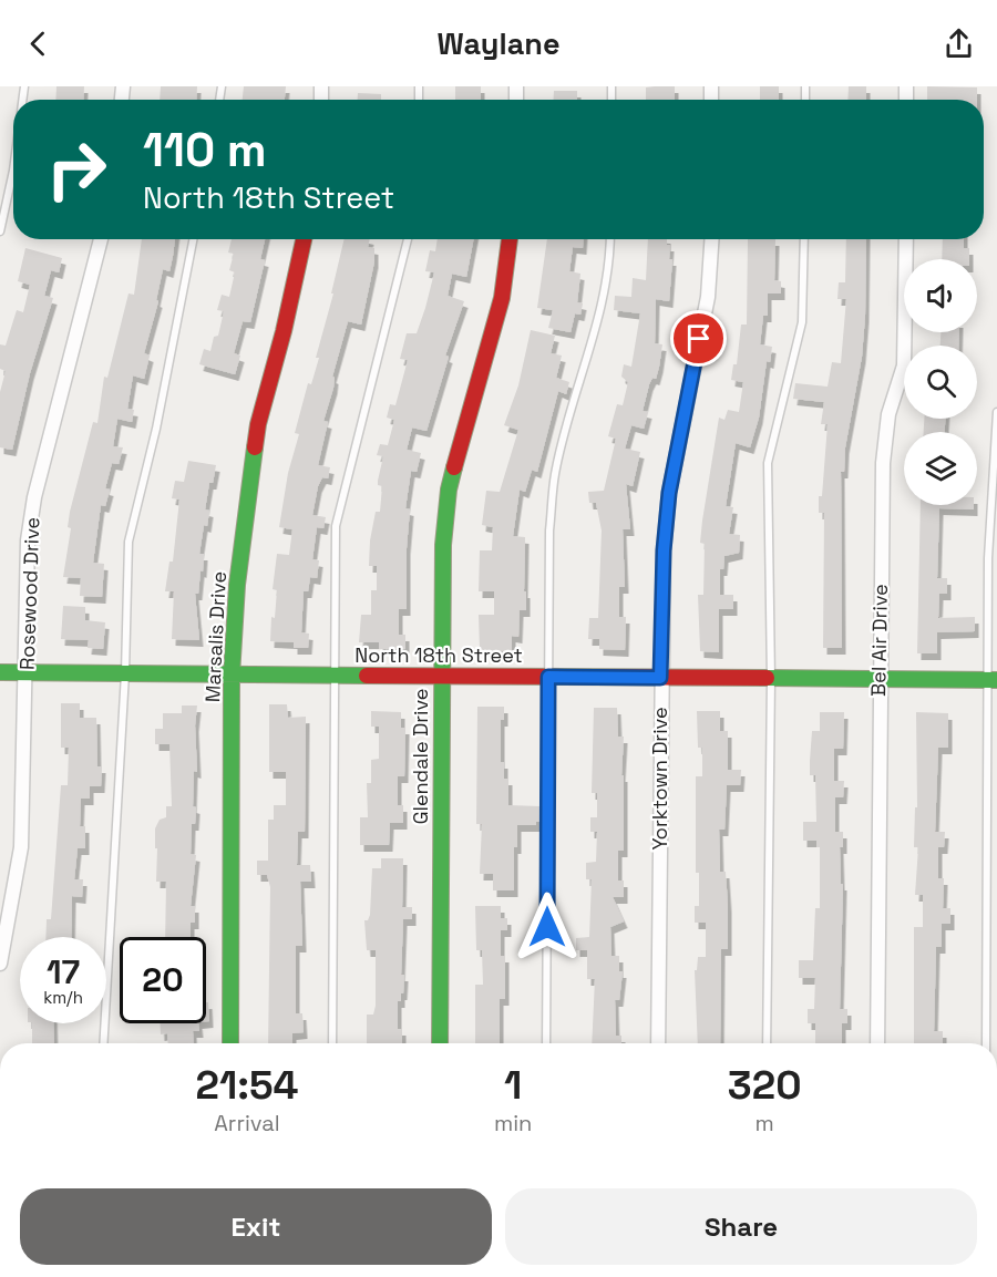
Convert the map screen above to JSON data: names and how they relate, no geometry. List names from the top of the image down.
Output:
{
  "streets": {
    "street": [
      "Rosewood Drive",
      "Marsalis Drive",
      "Bel Air Drive",
      "North 18th Street",
      "Glendale Drive",
      "Yorktown Drive"
    ]
  },
  "crossings": [
    ["Rosewood Drive", "North 18th Street"],
    ["Marsalis Drive", "North 18th Street"],
    ["Bel Air Drive", "North 18th Street"],
    ["North 18th Street", "Glendale Drive"],
    ["North 18th Street", "Yorktown Drive"]
  ],
  "page": {
    "header": "Waylane",
    "turn": ["110 m", "North 18th Street"],
    "speed": "17 km/h",
    "limit": "20",
    "eta": [
      "21:54",
      "Arrival",
      "1",
      "min",
      "320",
      "m"
    ],
    "buttons": ["Exit", "Share"]
  }
}
